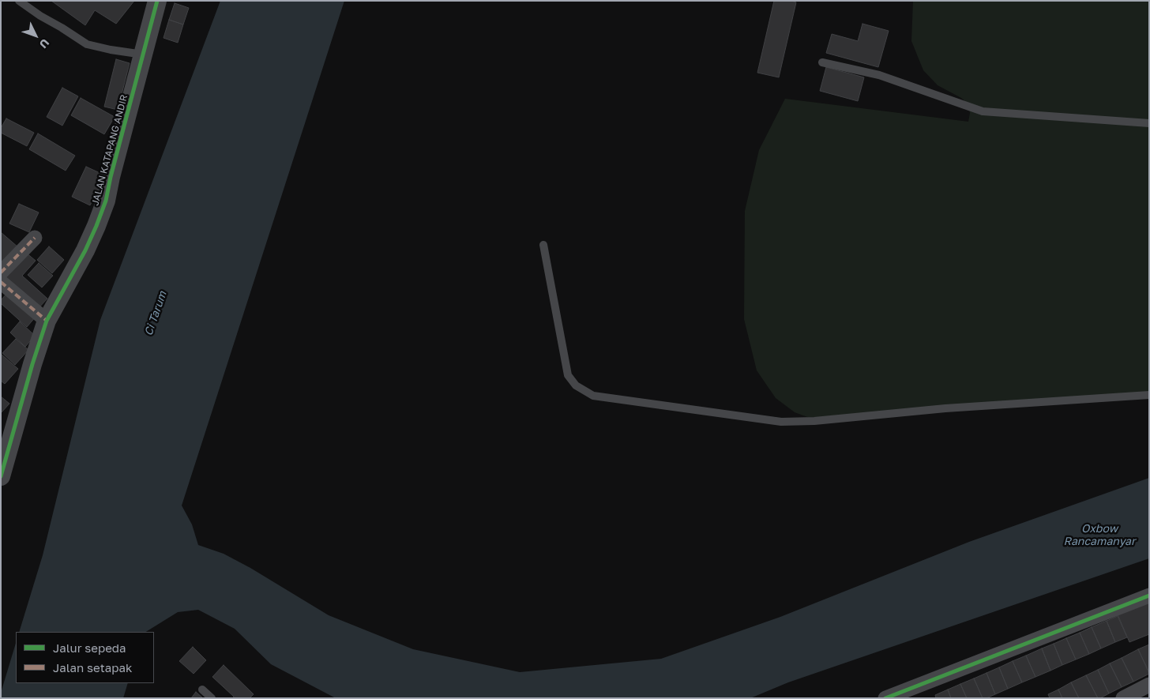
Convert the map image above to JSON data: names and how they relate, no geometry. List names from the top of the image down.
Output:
{
  "streets": {
    "street": ["JALAN KATAPANG ANDIR"]
  },
  "water": ["Ci Tarum", "Oxbow Rancamanyar"],
  "legend": ["Jalur sepeda", "Jalan setapak"],
  "north": "bottom right"
}
